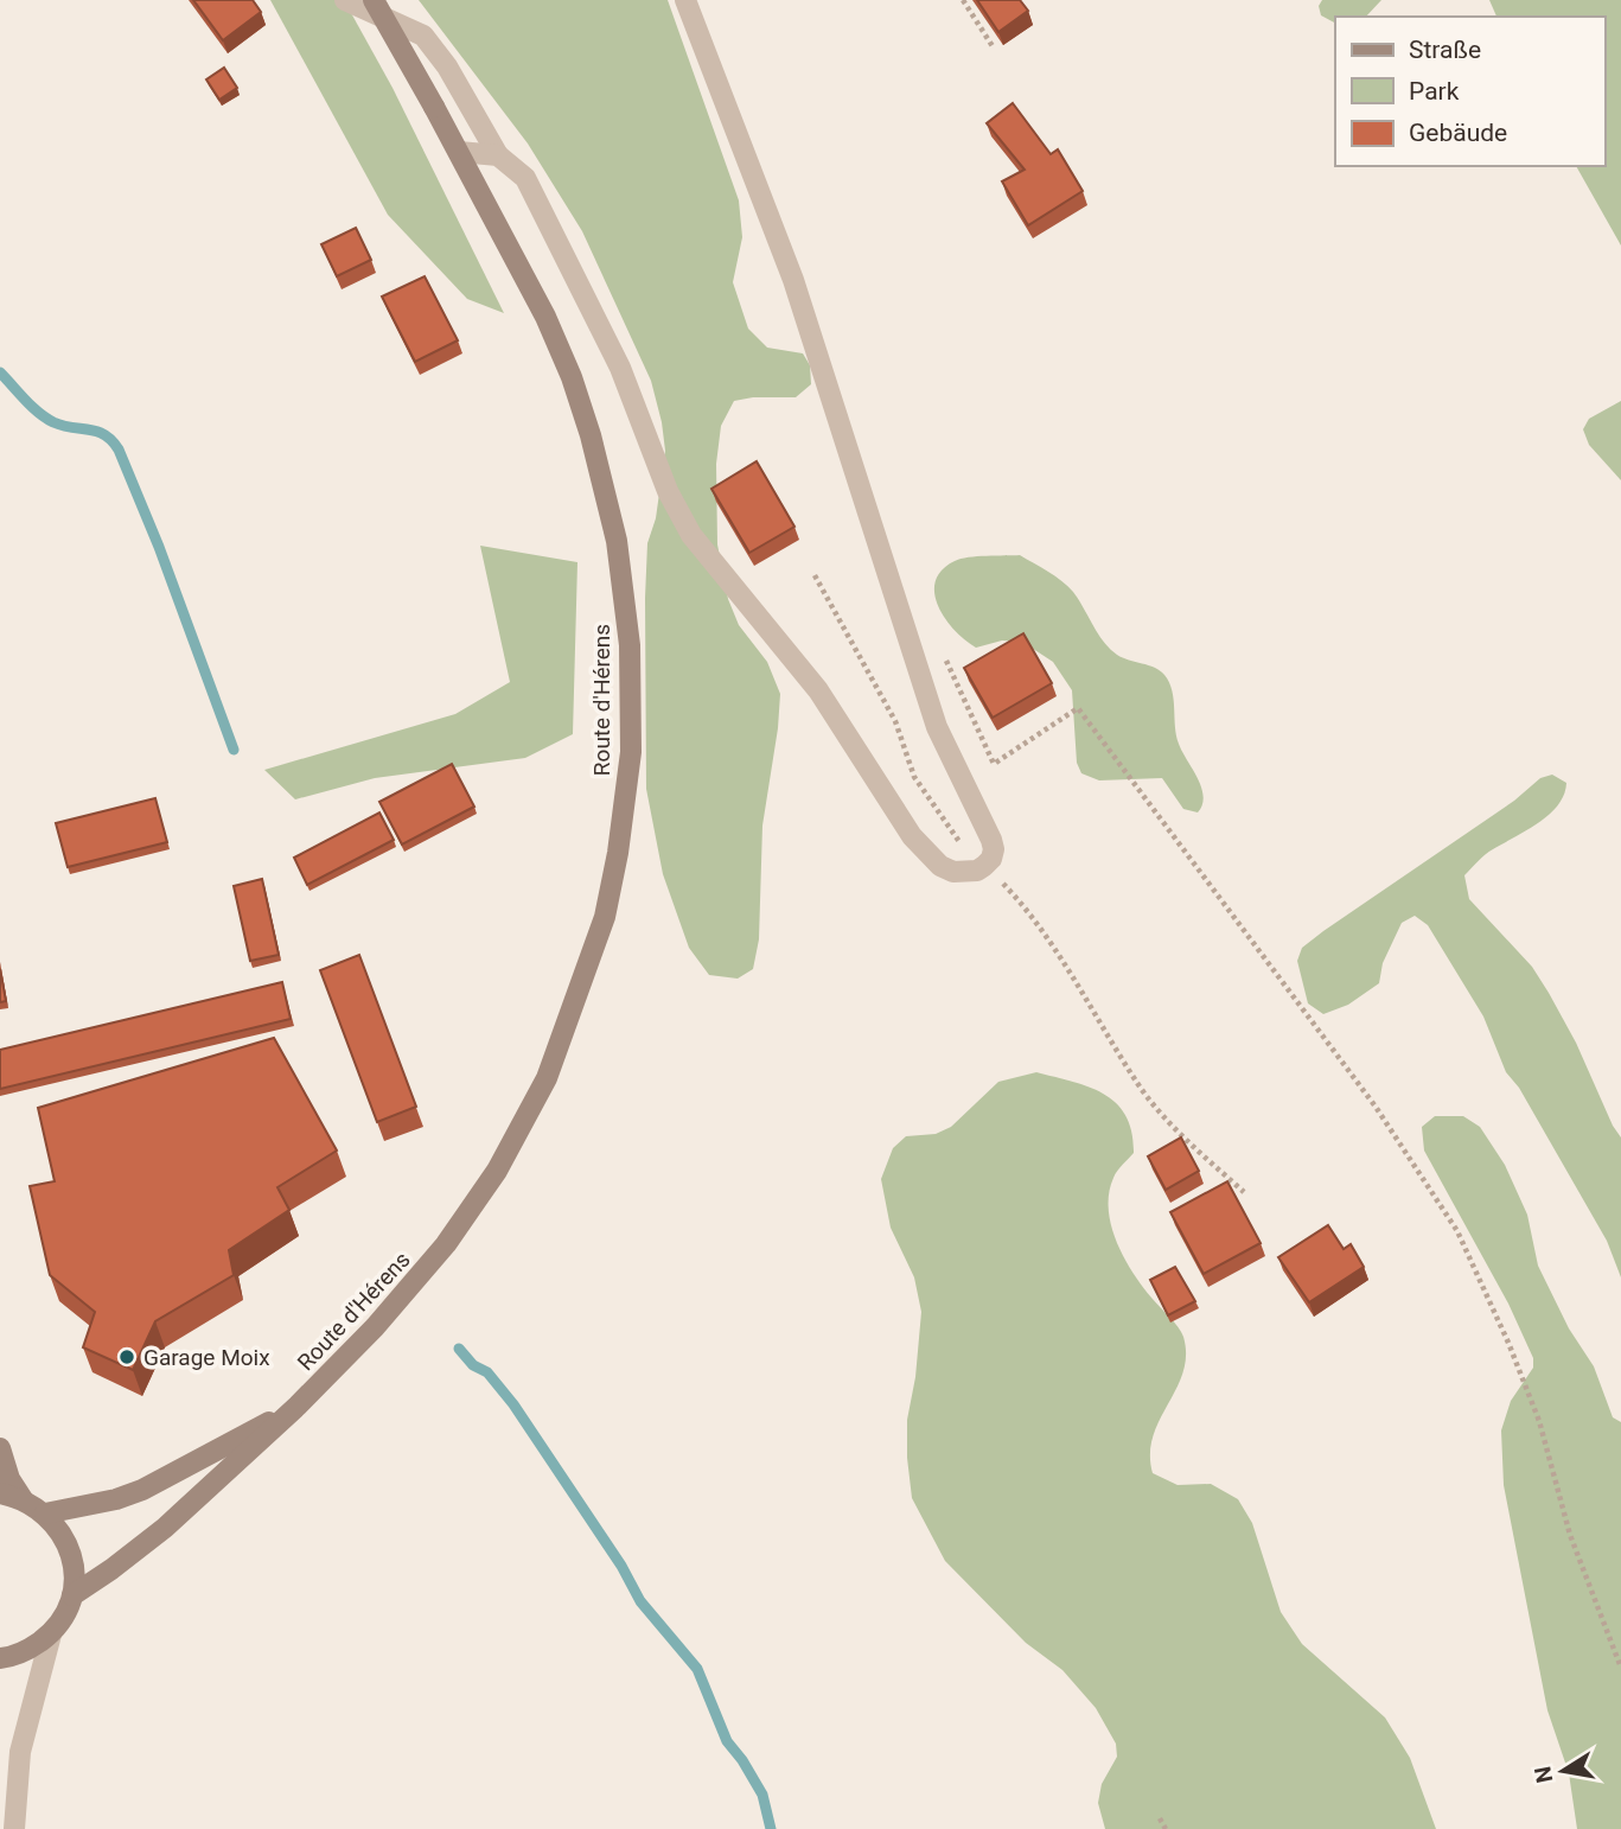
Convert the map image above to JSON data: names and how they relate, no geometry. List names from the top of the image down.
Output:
{
  "streets": {
    "main road": ["Route d'Hérens"]
  },
  "places": ["Garage Moix"],
  "legend": ["Straße", "Park", "Gebäude"],
  "north": "left"
}
